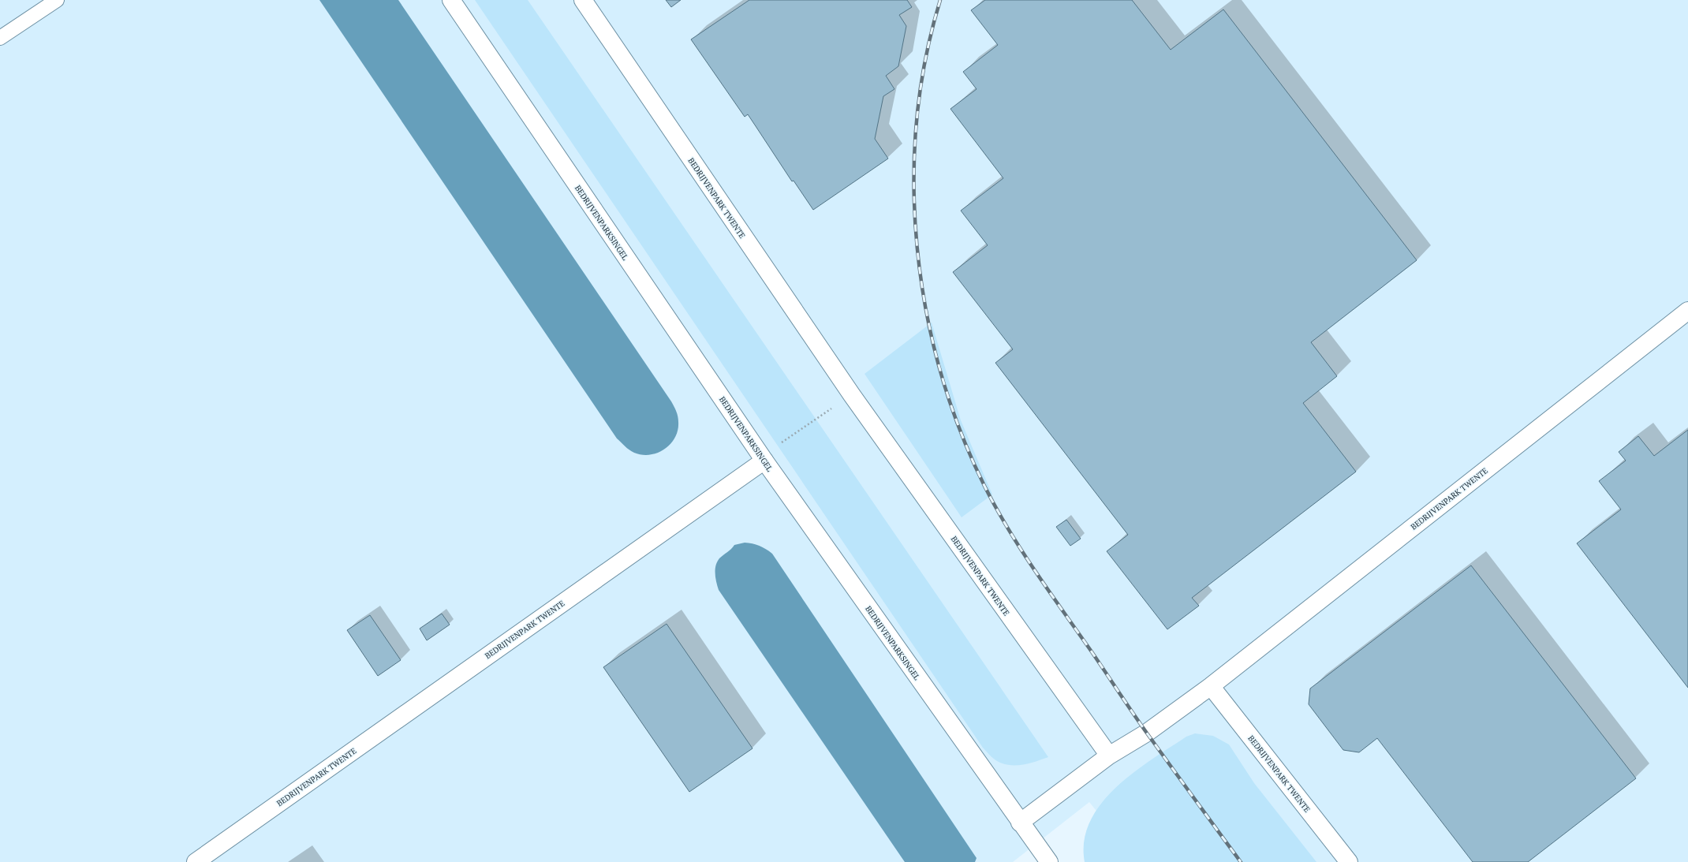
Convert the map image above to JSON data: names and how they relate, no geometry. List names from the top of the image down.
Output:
{
  "streets": {
    "street": ["BEDRIJVENPARK TWENTE", "BEDRIJVENPARKSINGEL"]
  },
  "crossings": [
    ["BEDRIJVENPARK TWENTE", "BEDRIJVENPARKSINGEL"]
  ]
}
